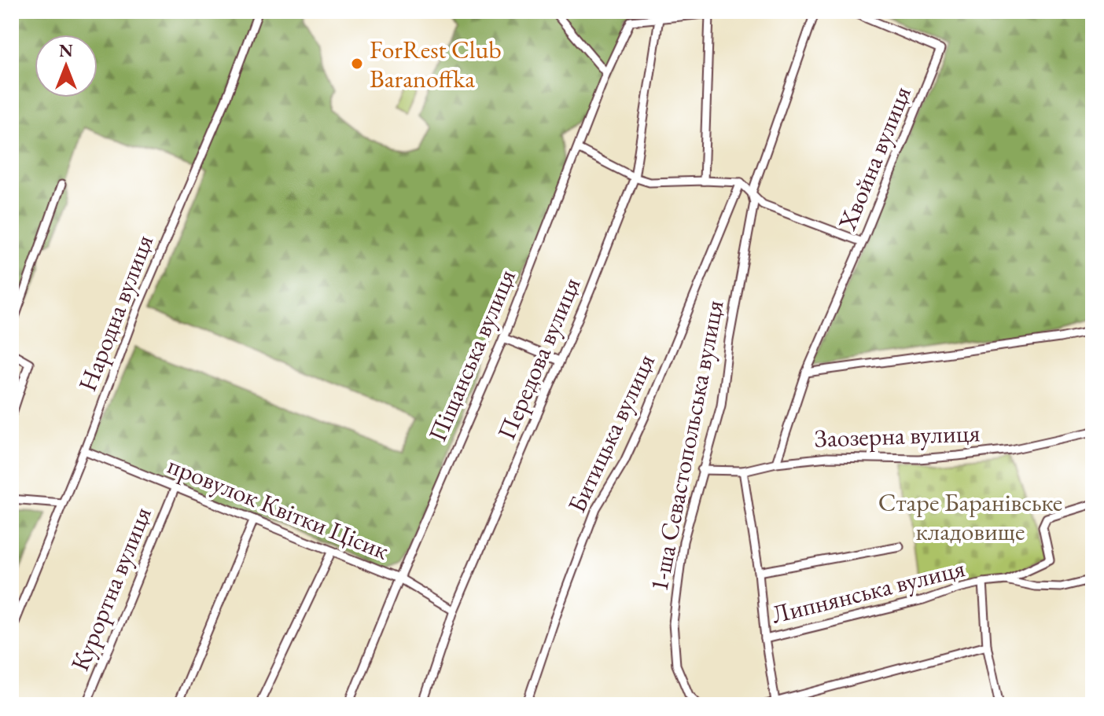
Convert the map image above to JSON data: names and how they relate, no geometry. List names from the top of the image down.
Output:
{
  "streets": {
    "street": [
      "Хвойна вулиця",
      "Народна вулиця",
      "Піщанська вулиця",
      "Передова вулиця",
      "Битицька вулиця",
      "Заозерна вулиця",
      "1-ша Севастопольська вулиця",
      "провулок Квітки Цісик",
      "Курортна вулиця",
      "Липнянська вулиця"
    ]
  },
  "crossings": [
    ["Хвойна вулиця", "Заозерна вулиця"],
    ["Народна вулиця", "провулок Квітки Цісик"],
    ["Піщанська вулиця", "Передова вулиця"],
    ["Піщанська вулиця", "провулок Квітки Цісик"],
    ["Передова вулиця", "провулок Квітки Цісик"],
    ["Заозерна вулиця", "1-ша Севастопольська вулиця"],
    ["провулок Квітки Цісик", "Курортна вулиця"]
  ],
  "parks": ["Старе Баранівське кладовище"],
  "places": ["ForRest Club Baranoffka"],
  "north": "top"
}
